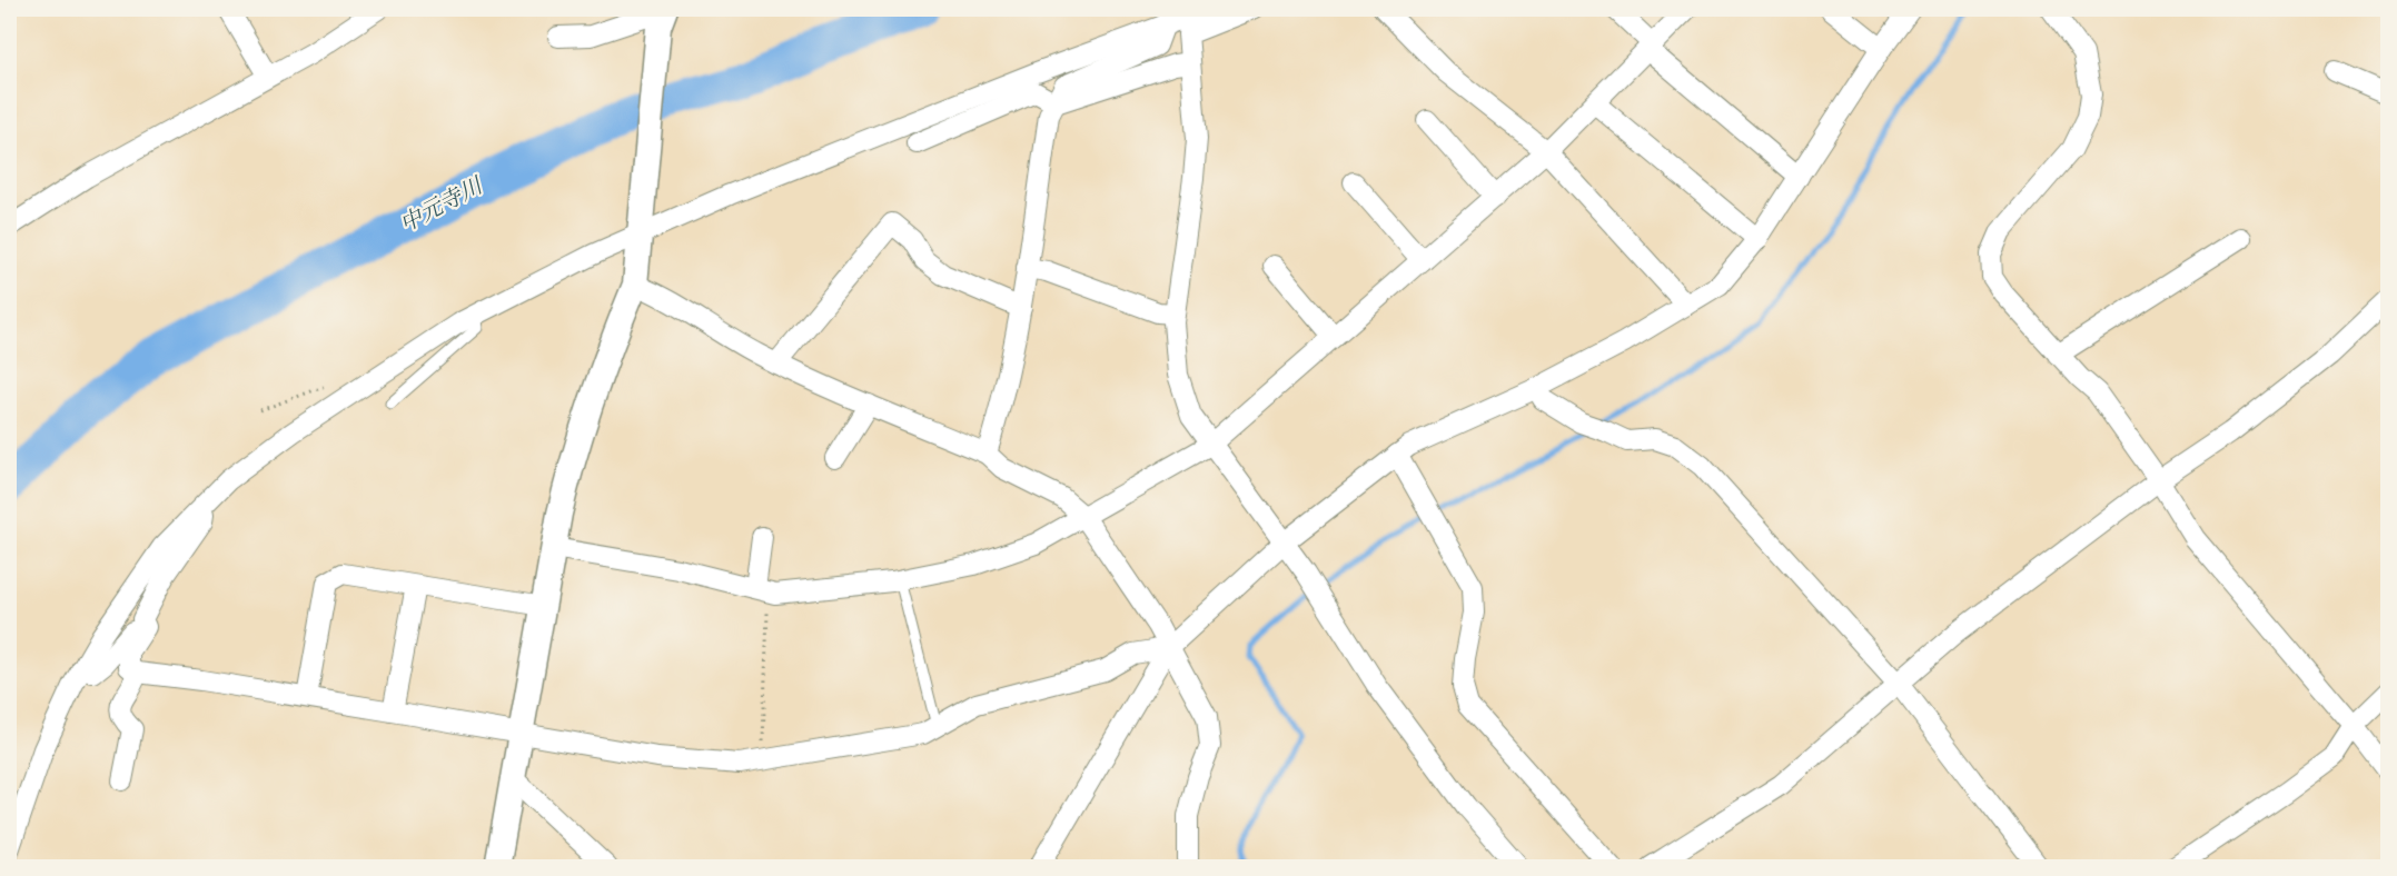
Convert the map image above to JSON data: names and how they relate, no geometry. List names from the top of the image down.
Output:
{
  "water": ["中元寺川"]
}
